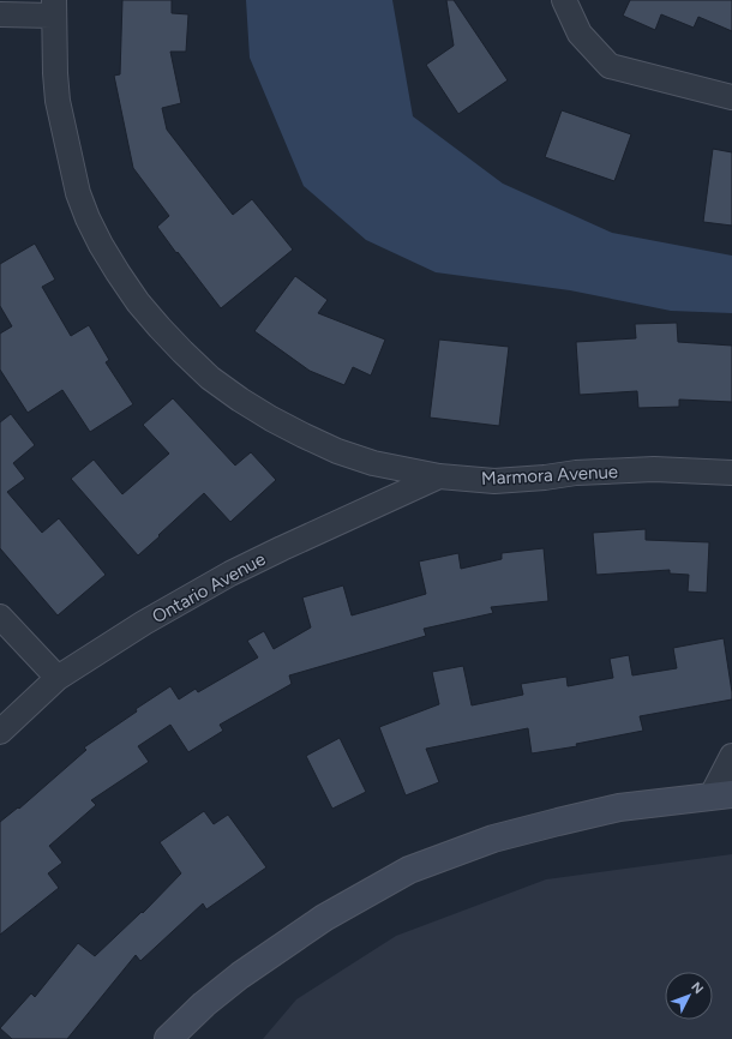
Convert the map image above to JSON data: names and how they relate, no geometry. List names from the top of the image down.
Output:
{
  "streets": {
    "street": ["Marmora Avenue", "Ontario Avenue"]
  },
  "crossings": [
    ["Marmora Avenue", "Ontario Avenue"]
  ],
  "north": "top right"
}
